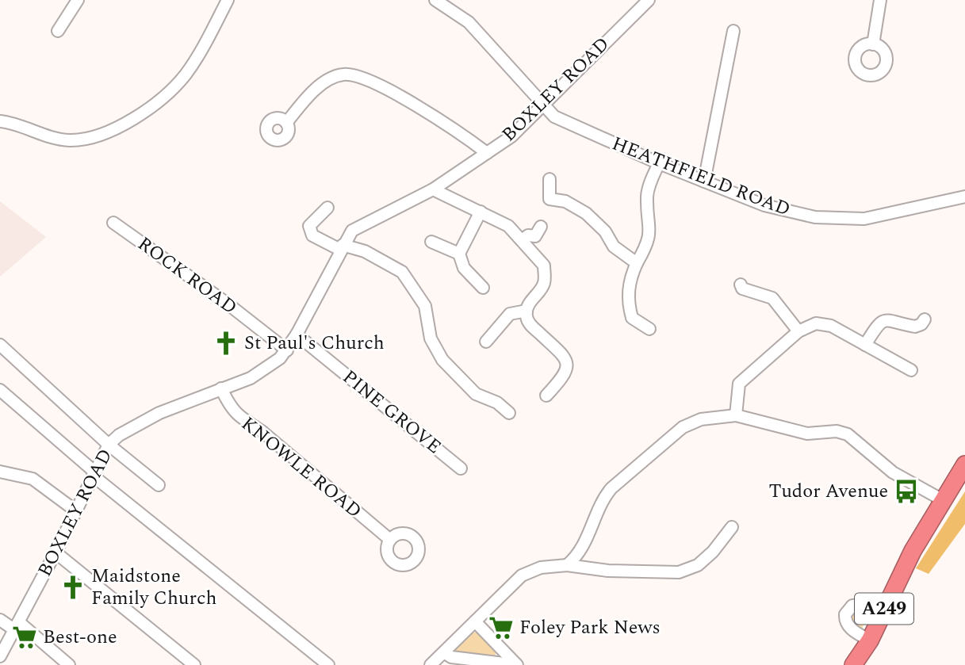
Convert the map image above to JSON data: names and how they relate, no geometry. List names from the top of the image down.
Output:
{
  "streets": {
    "highway": ["A249"],
    "street": [
      "BOXLEY ROAD",
      "HEATHFIELD ROAD",
      "ROCK ROAD",
      "PINE GROVE",
      "KNOWLE ROAD"
    ]
  },
  "crossings": [
    ["BOXLEY ROAD", "HEATHFIELD ROAD"],
    ["BOXLEY ROAD", "ROCK ROAD"],
    ["BOXLEY ROAD", "PINE GROVE"],
    ["BOXLEY ROAD", "KNOWLE ROAD"]
  ],
  "places": {
    "church": ["St Paul's Church", "Maidstone Family Church"],
    "bus stop": ["Tudor Avenue"],
    "supermarket": ["Foley Park News", "Best-one"]
  }
}
